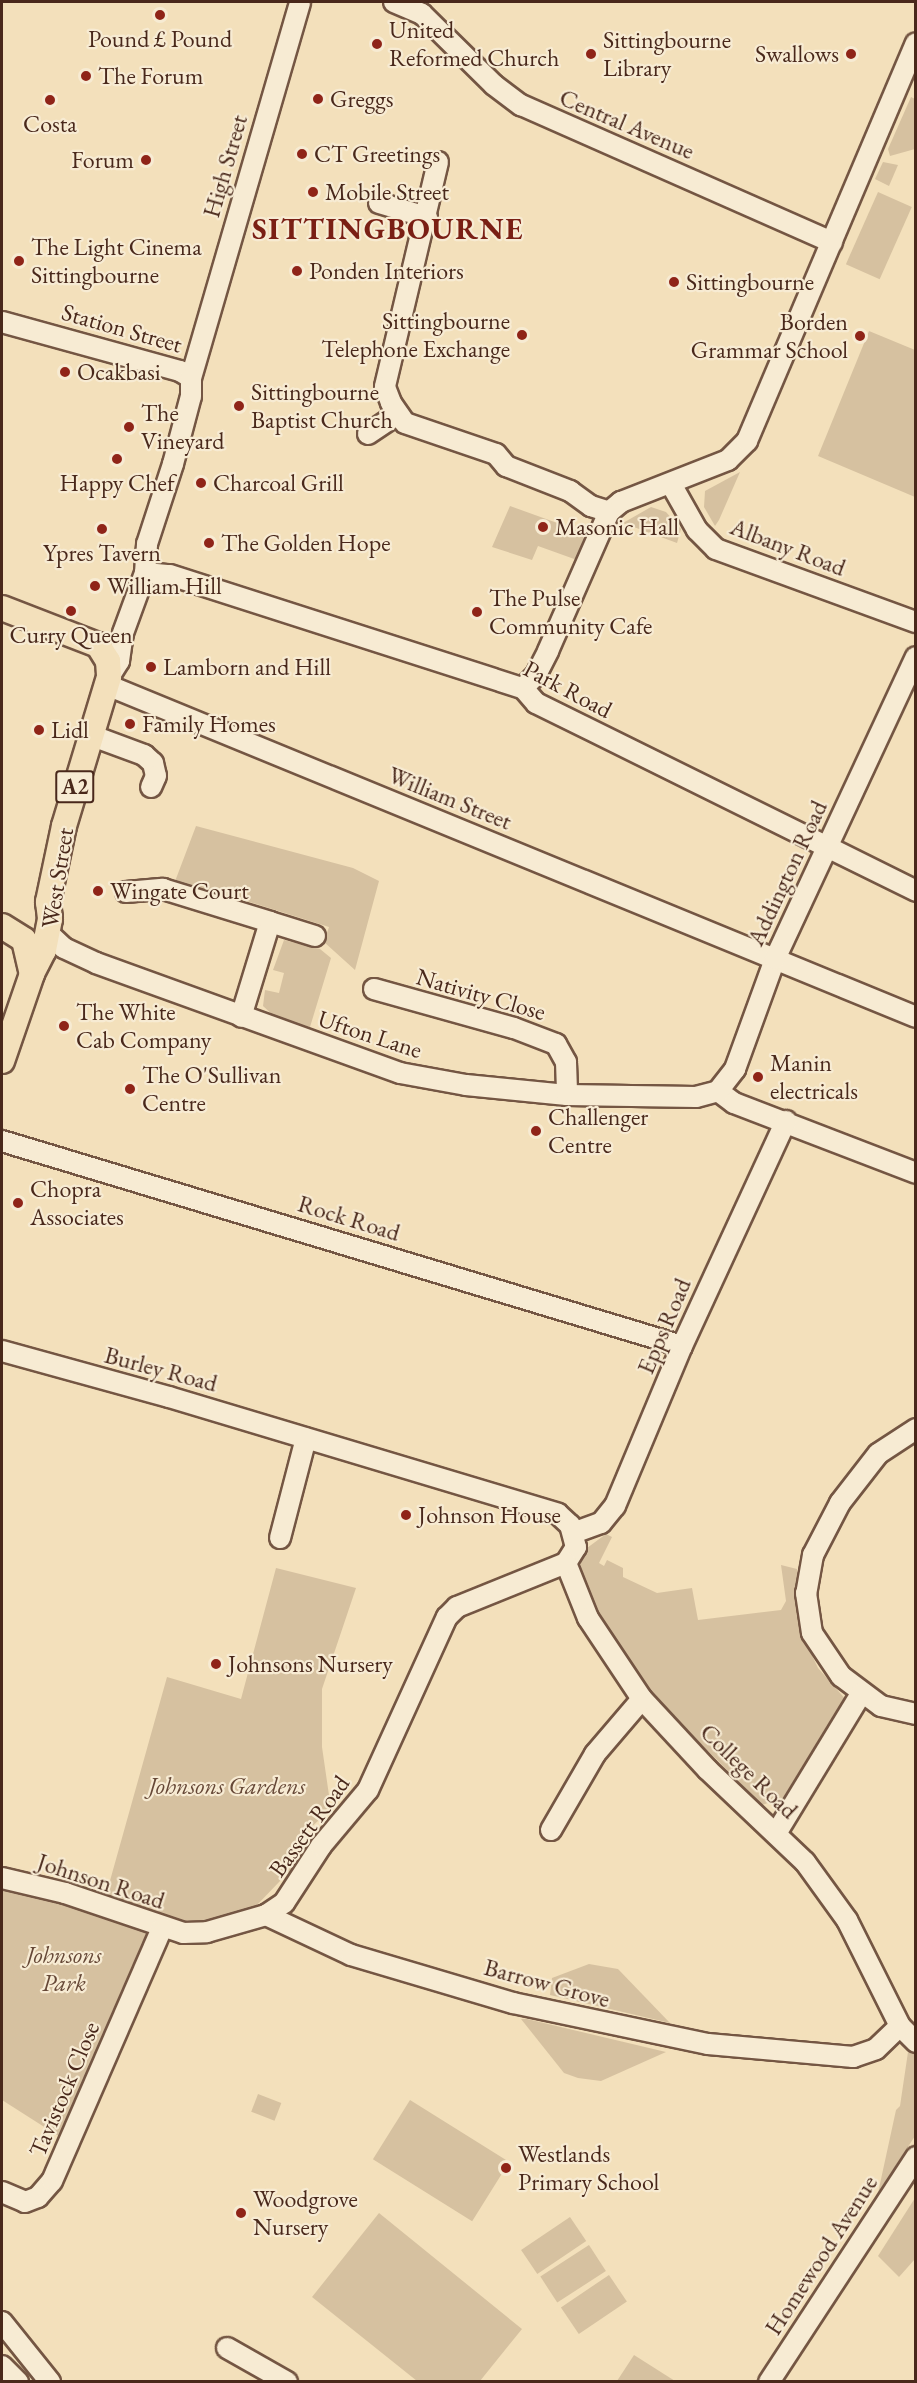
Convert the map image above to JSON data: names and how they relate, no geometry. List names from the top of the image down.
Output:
{
  "streets": {
    "main road": ["A2", "West Street"],
    "street": [
      "Central Avenue",
      "High Street",
      "Station Street",
      "Albany Road",
      "Park Road",
      "William Street",
      "Addington Road",
      "Nativity Close",
      "Ufton Lane",
      "Rock Road",
      "Epps Road",
      "Burley Road",
      "College Road",
      "Bassett Road",
      "Johnson Road",
      "Barrow Grove",
      "Tavistock Close",
      "Homewood Avenue"
    ]
  },
  "crossings": [
    ["High Street", "Station Street"],
    ["High Street", "West Street"],
    ["Station Street", "West Street"],
    ["Park Road", "Addington Road"],
    ["Park Road", "West Street"],
    ["A2", "West Street"],
    ["William Street", "Addington Road"],
    ["William Street", "West Street"],
    ["Addington Road", "Ufton Lane"],
    ["West Street", "Ufton Lane"],
    ["Nativity Close", "Ufton Lane"],
    ["Rock Road", "Epps Road"],
    ["Epps Road", "Burley Road"],
    ["College Road", "Bassett Road"],
    ["College Road", "Barrow Grove"],
    ["Bassett Road", "Johnson Road"],
    ["Bassett Road", "Barrow Grove"],
    ["Johnson Road", "Barrow Grove"],
    ["Johnson Road", "Tavistock Close"]
  ],
  "districts": ["SITTINGBOURNE"],
  "parks": ["Johnsons Gardens", "Johnsons Park"],
  "places": [
    "Pound £ Pound",
    "United Reformed Church",
    "Sittingbourne Library",
    "Swallows",
    "The Forum",
    "Greggs",
    "Costa",
    "CT Greetings",
    "Forum",
    "Mobile Street",
    "The Light Cinema Sittingbourne",
    "Ponden Interiors",
    "Sittingbourne",
    "Sittingbourne Telephone Exchange",
    "Borden Grammar School",
    "Ocakbasi",
    "Sittingbourne Baptist Church",
    "The Vineyard",
    "Happy Chef",
    "Charcoal Grill",
    "Masonic Hall",
    "Ypres Tavern",
    "The Golden Hope",
    "William Hill",
    "Curry Queen",
    "The Pulse Community Cafe",
    "Lamborn and Hill",
    "Family Homes",
    "Lidl",
    "Wingate Court",
    "The White Cab Company",
    "Manin electricals",
    "The O'Sullivan Centre",
    "Challenger Centre",
    "Chopra Associates",
    "Johnson House",
    "Johnsons Nursery",
    "Westlands Primary School",
    "Woodgrove Nursery"
  ]
}
